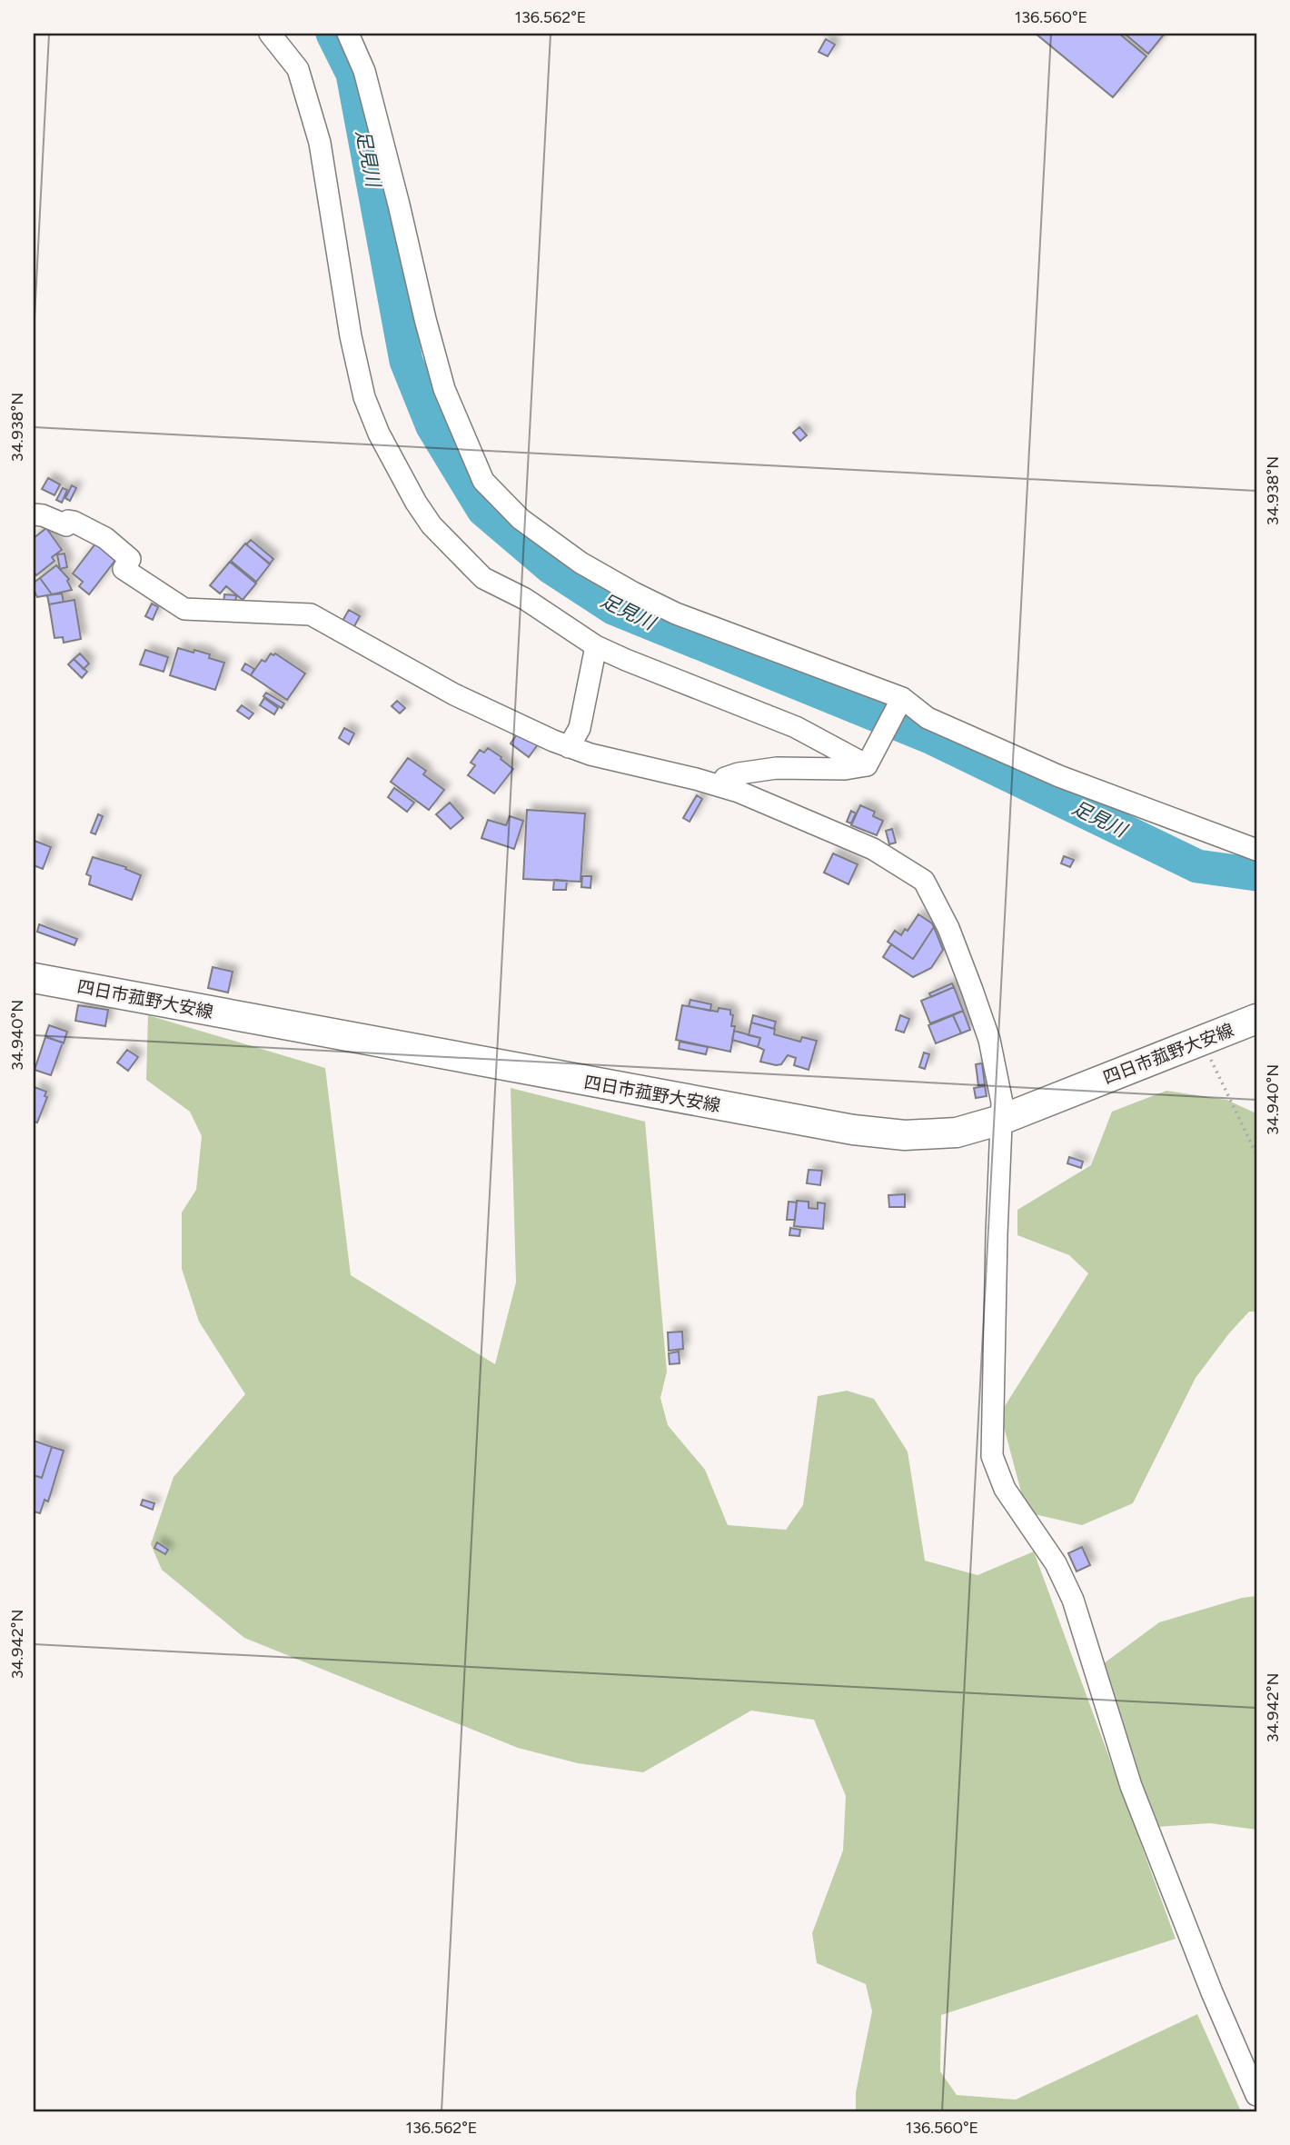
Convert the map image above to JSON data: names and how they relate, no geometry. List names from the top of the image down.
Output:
{
  "streets": {
    "main road": ["四日市菰野大安線"]
  },
  "water": ["足見川"],
  "coordinates": [
    "136.562°E",
    "136.560°E",
    "34.938°N",
    "34.940°N",
    "34.942°N"
  ]
}
